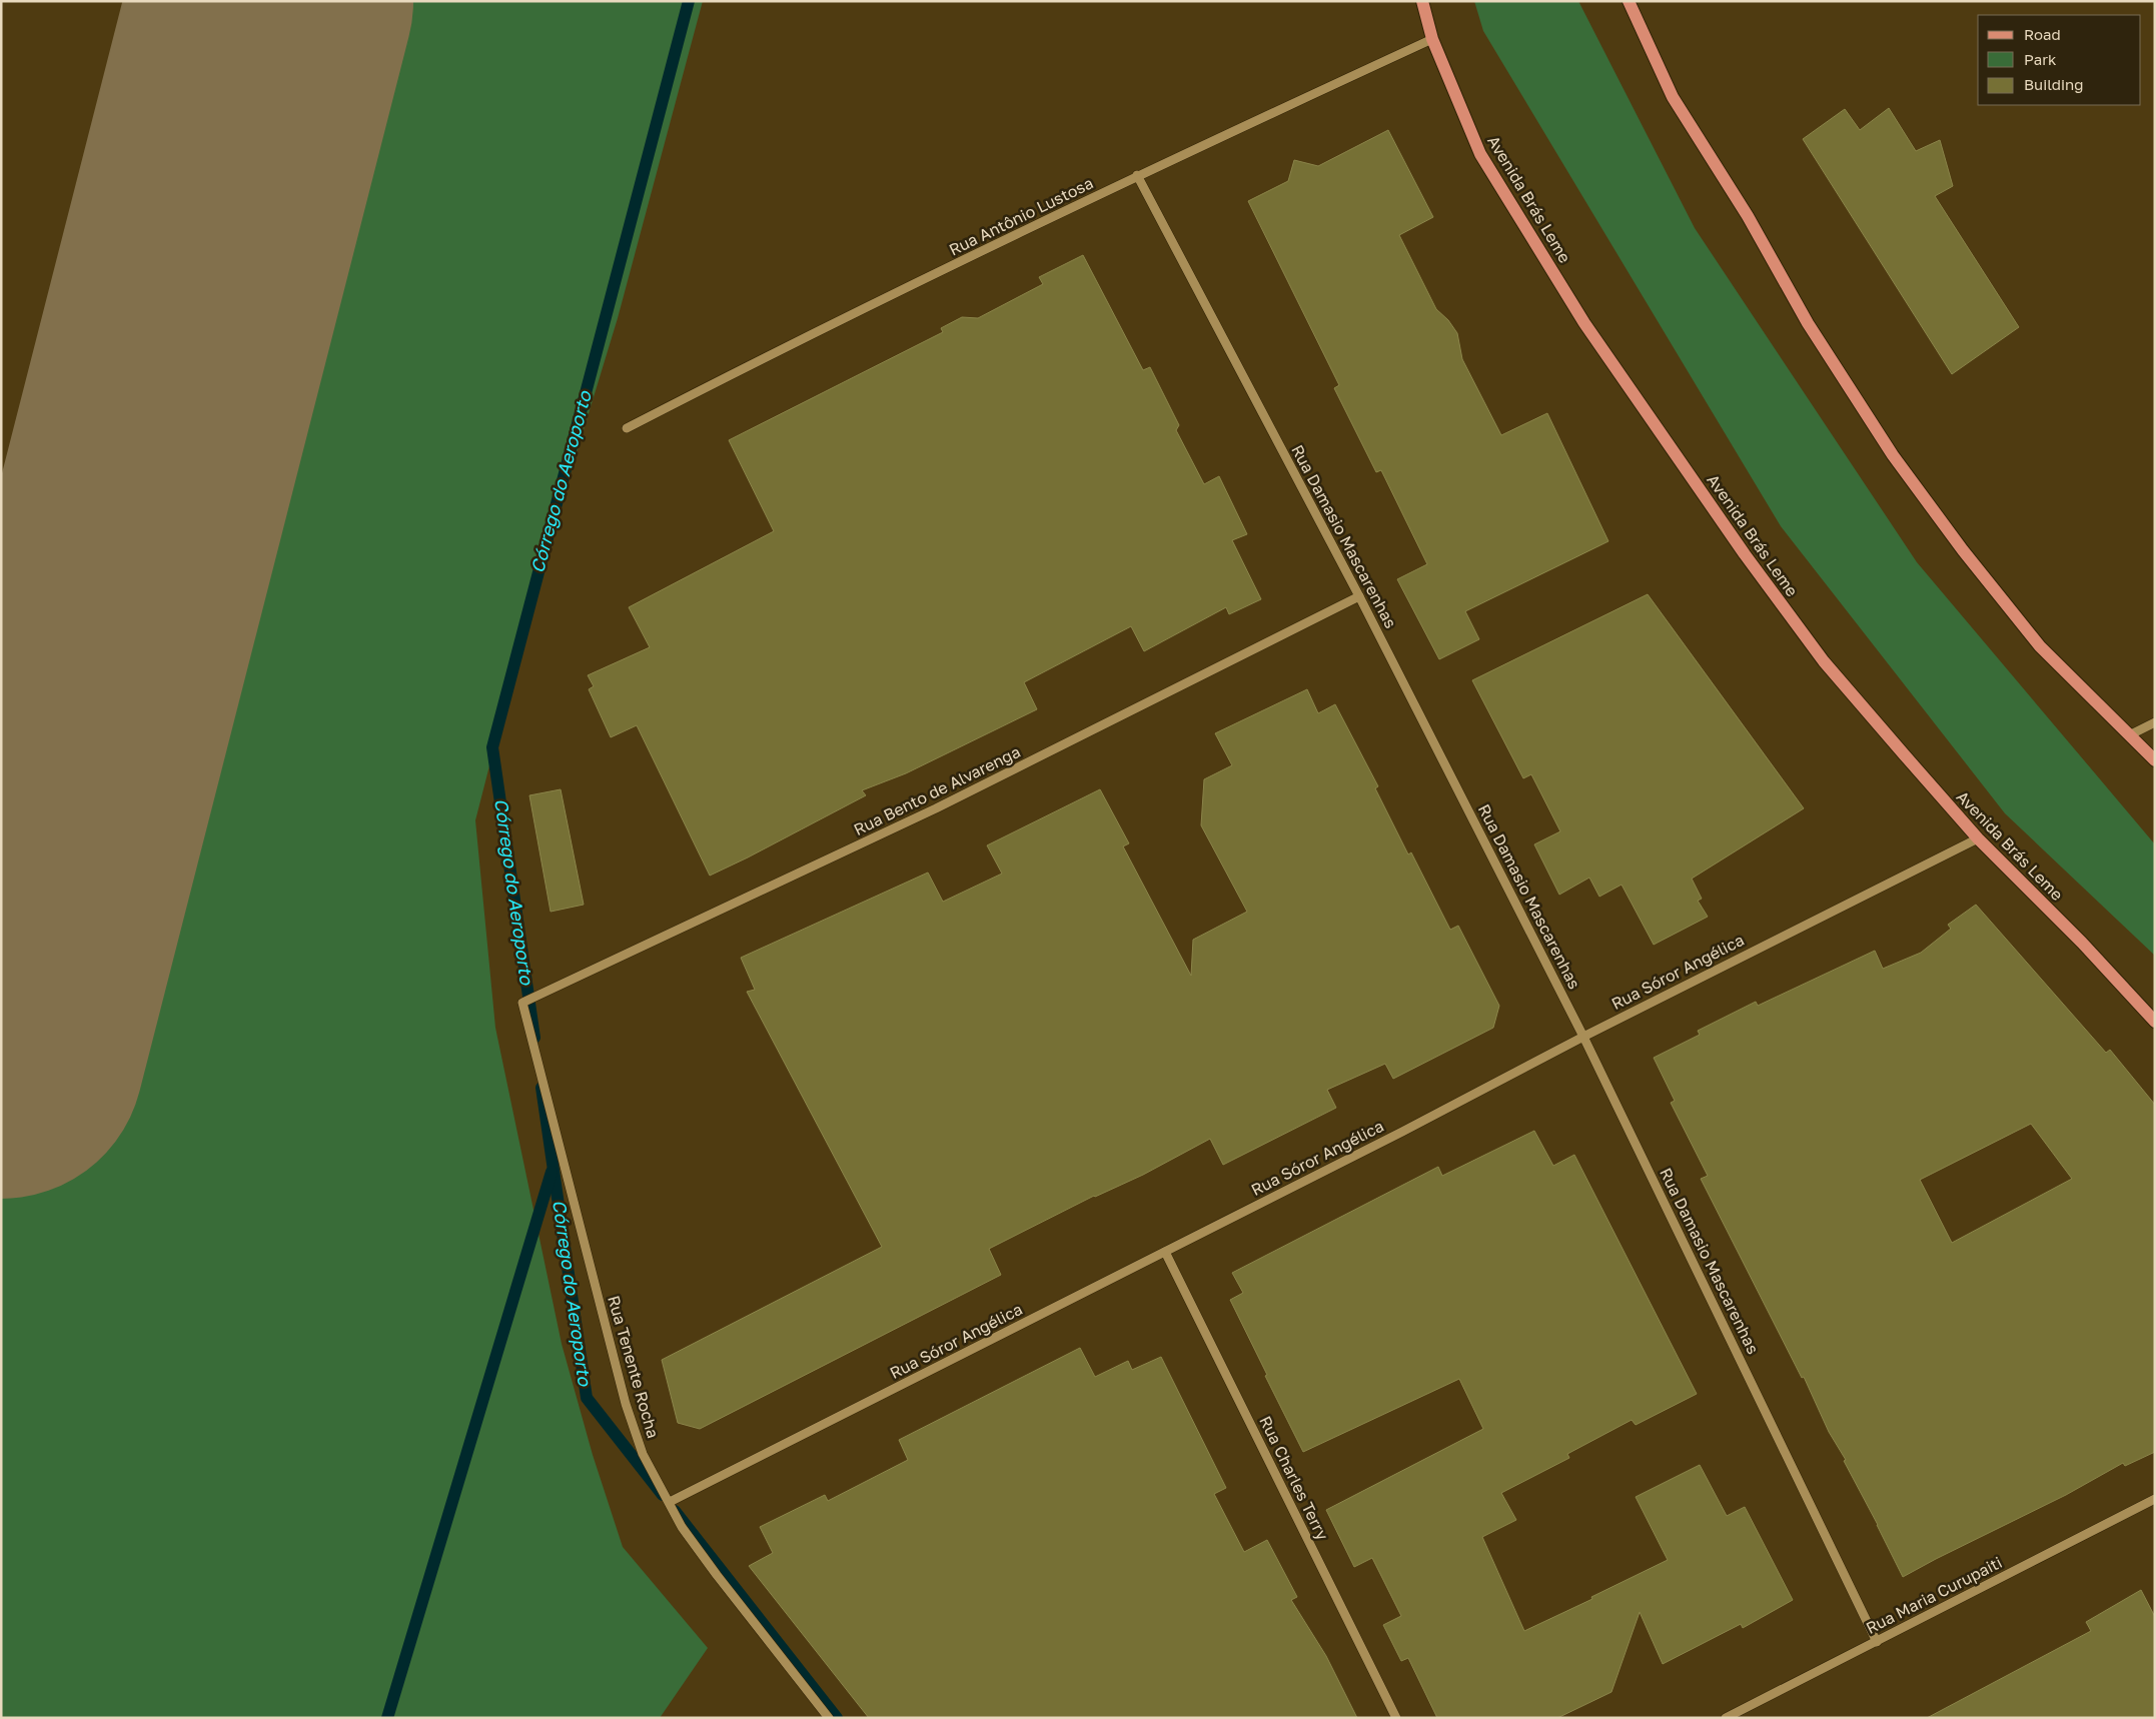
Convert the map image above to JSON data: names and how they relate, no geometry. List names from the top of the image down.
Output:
{
  "streets": {
    "main road": ["Avenida Brás Leme"],
    "street": [
      "Rua Antônio Lustosa",
      "Rua Damasio Mascarenhas",
      "Rua Bento de Alvarenga",
      "Rua Sóror Angélica",
      "Rua Tenente Rocha",
      "Rua Charles Terry",
      "Rua Maria Curupaiti"
    ]
  },
  "crossings": [
    ["Avenida Brás Leme", "Rua Antônio Lustosa"],
    ["Avenida Brás Leme", "Rua Sóror Angélica"],
    ["Rua Antônio Lustosa", "Rua Damasio Mascarenhas"],
    ["Rua Damasio Mascarenhas", "Rua Bento de Alvarenga"],
    ["Rua Damasio Mascarenhas", "Rua Sóror Angélica"],
    ["Rua Damasio Mascarenhas", "Rua Maria Curupaiti"],
    ["Rua Bento de Alvarenga", "Rua Tenente Rocha"],
    ["Rua Sóror Angélica", "Rua Tenente Rocha"],
    ["Rua Sóror Angélica", "Rua Charles Terry"]
  ],
  "water": ["Córrego do Aeroporto"],
  "legend": ["Road", "Park", "Building"]
}
